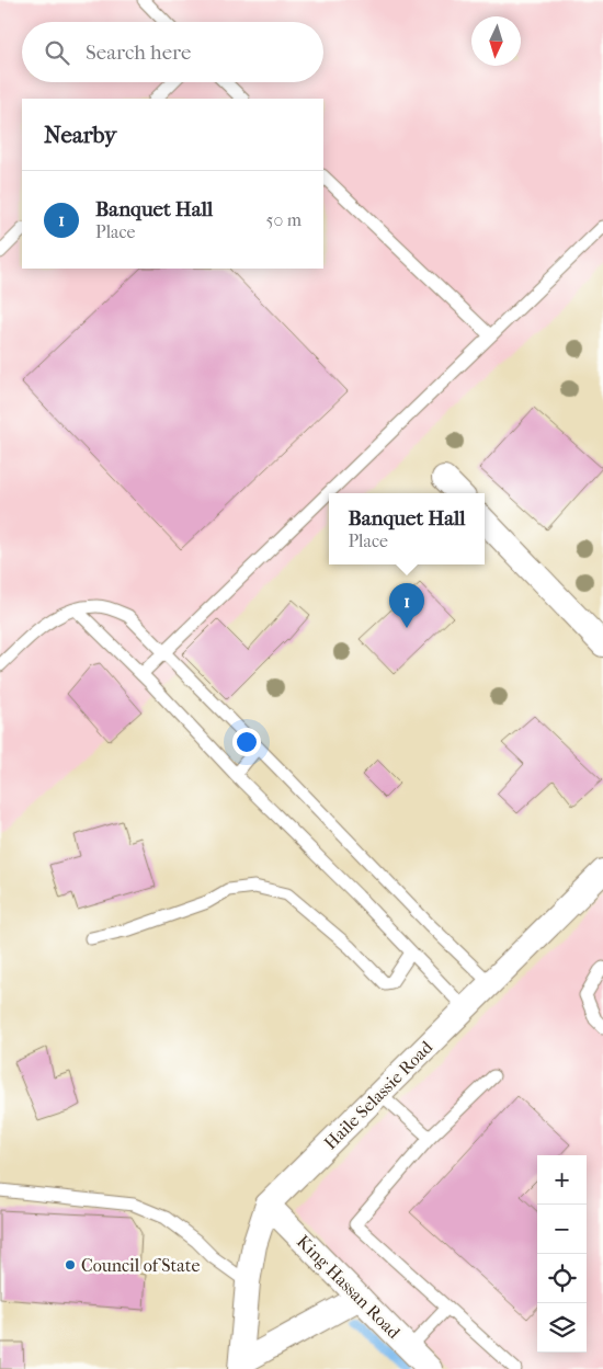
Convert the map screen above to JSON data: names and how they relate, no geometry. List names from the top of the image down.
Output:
{
  "streets": {
    "street": ["Haile Selassie Road", "King Hassan Road"]
  },
  "crossings": [
    ["Haile Selassie Road", "King Hassan Road"]
  ],
  "places": ["Council of State"],
  "north": "bottom",
  "page": {
    "search": "Search here",
    "heading": "Nearby",
    "list": [
      {
        "mark": "1",
        "name": "Banquet Hall",
        "note": "Place",
        "value": "50 m"
      }
    ],
    "popup": ["Banquet Hall", "Place"],
    "pins": "1",
    "map_buttons": ["+", "−"]
  }
}
